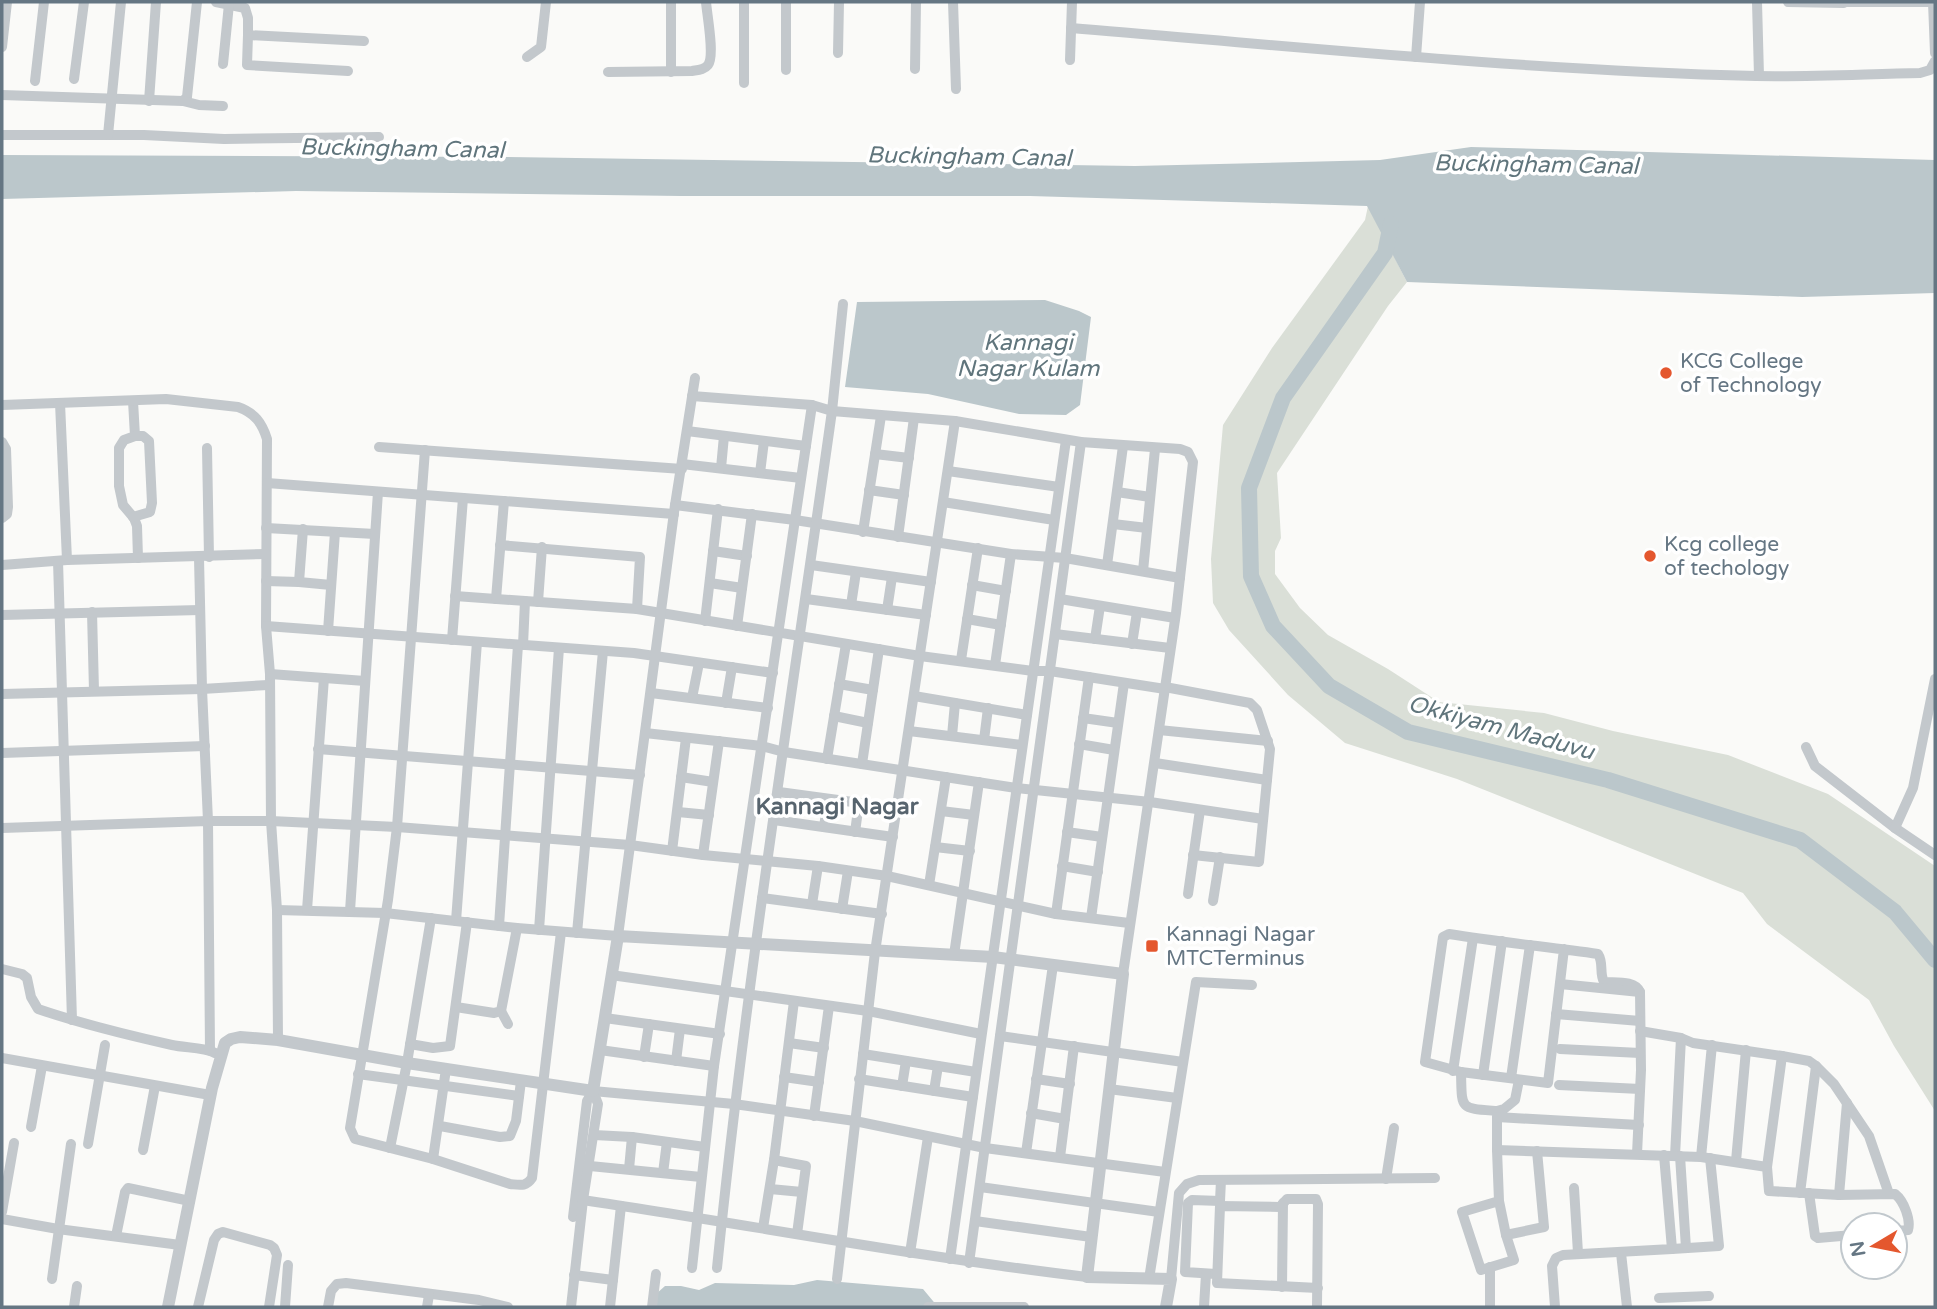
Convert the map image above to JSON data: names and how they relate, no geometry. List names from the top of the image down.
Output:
{
  "districts": ["Kannagi Nagar"],
  "water": ["Buckingham Canal", "Kannagi Nagar Kulam", "Okkiyam Maduvu"],
  "places": {
    "other": ["KCG College of Technology", "Kcg college of techology"],
    "transit": ["Kannagi Nagar MTCTerminus"]
  },
  "north": "left"
}
